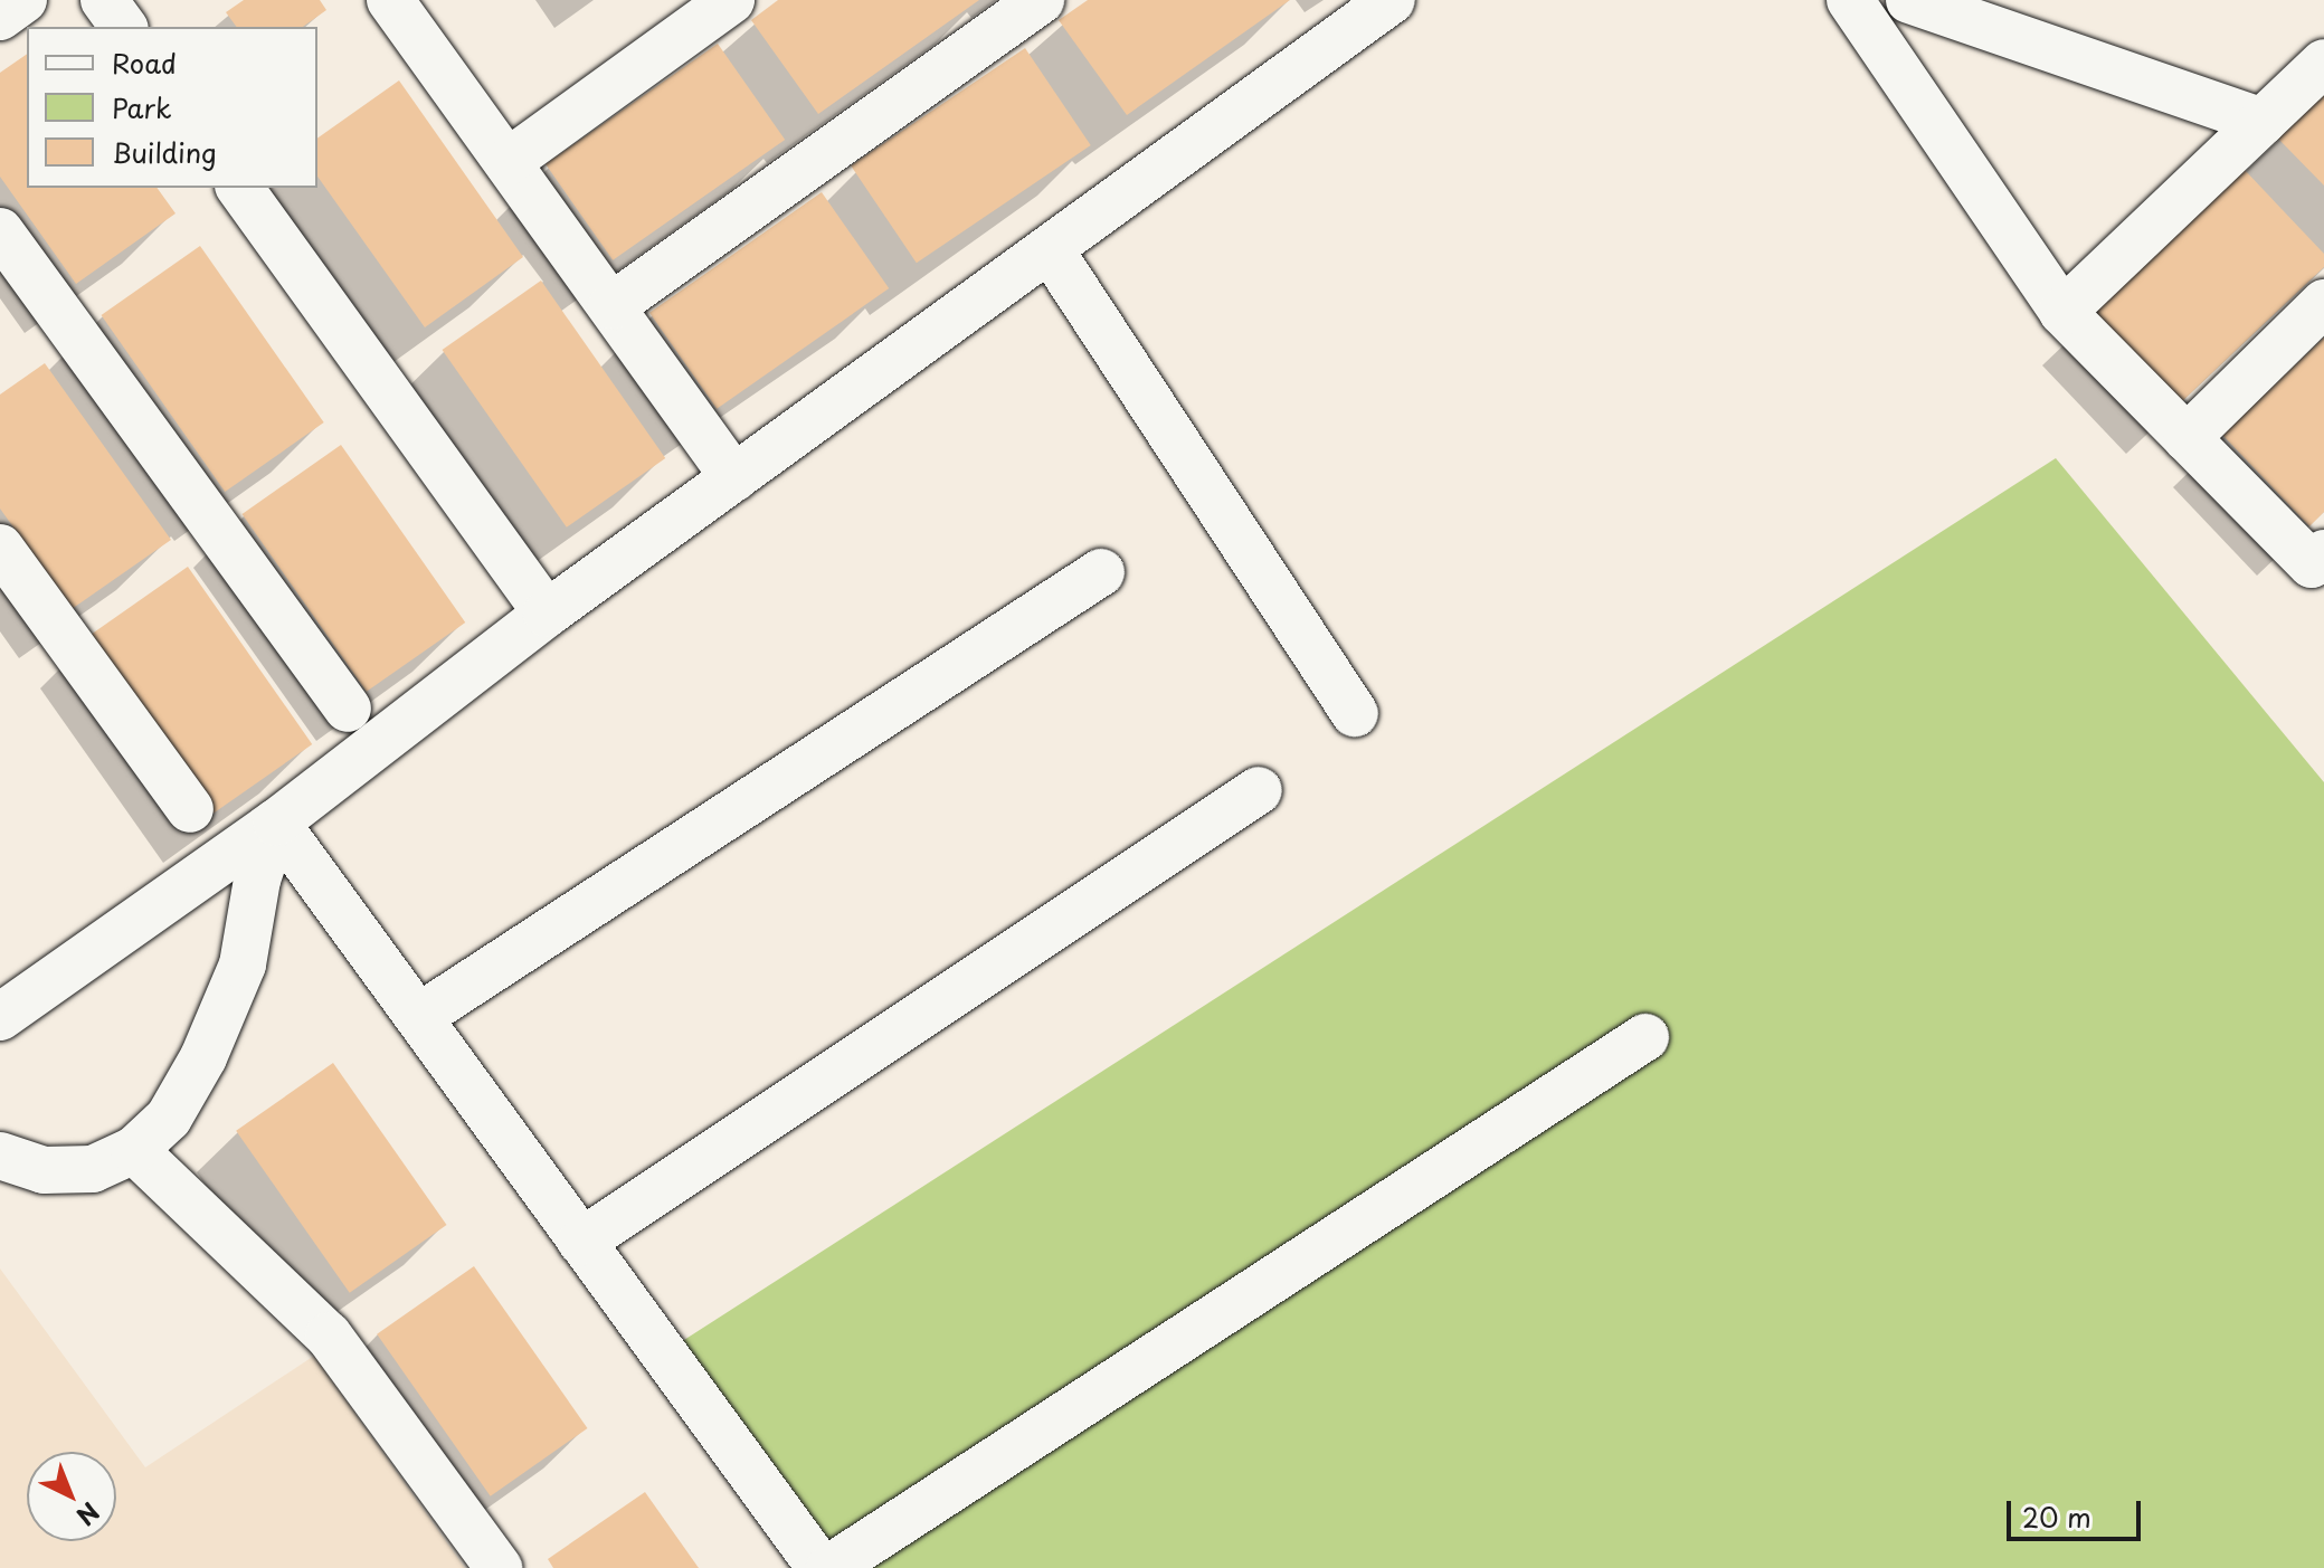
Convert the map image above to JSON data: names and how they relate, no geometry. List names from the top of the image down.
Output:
{
  "legend": ["Road", "Park", "Building"],
  "scale_bar": "20 m",
  "north": "bottom right"
}
